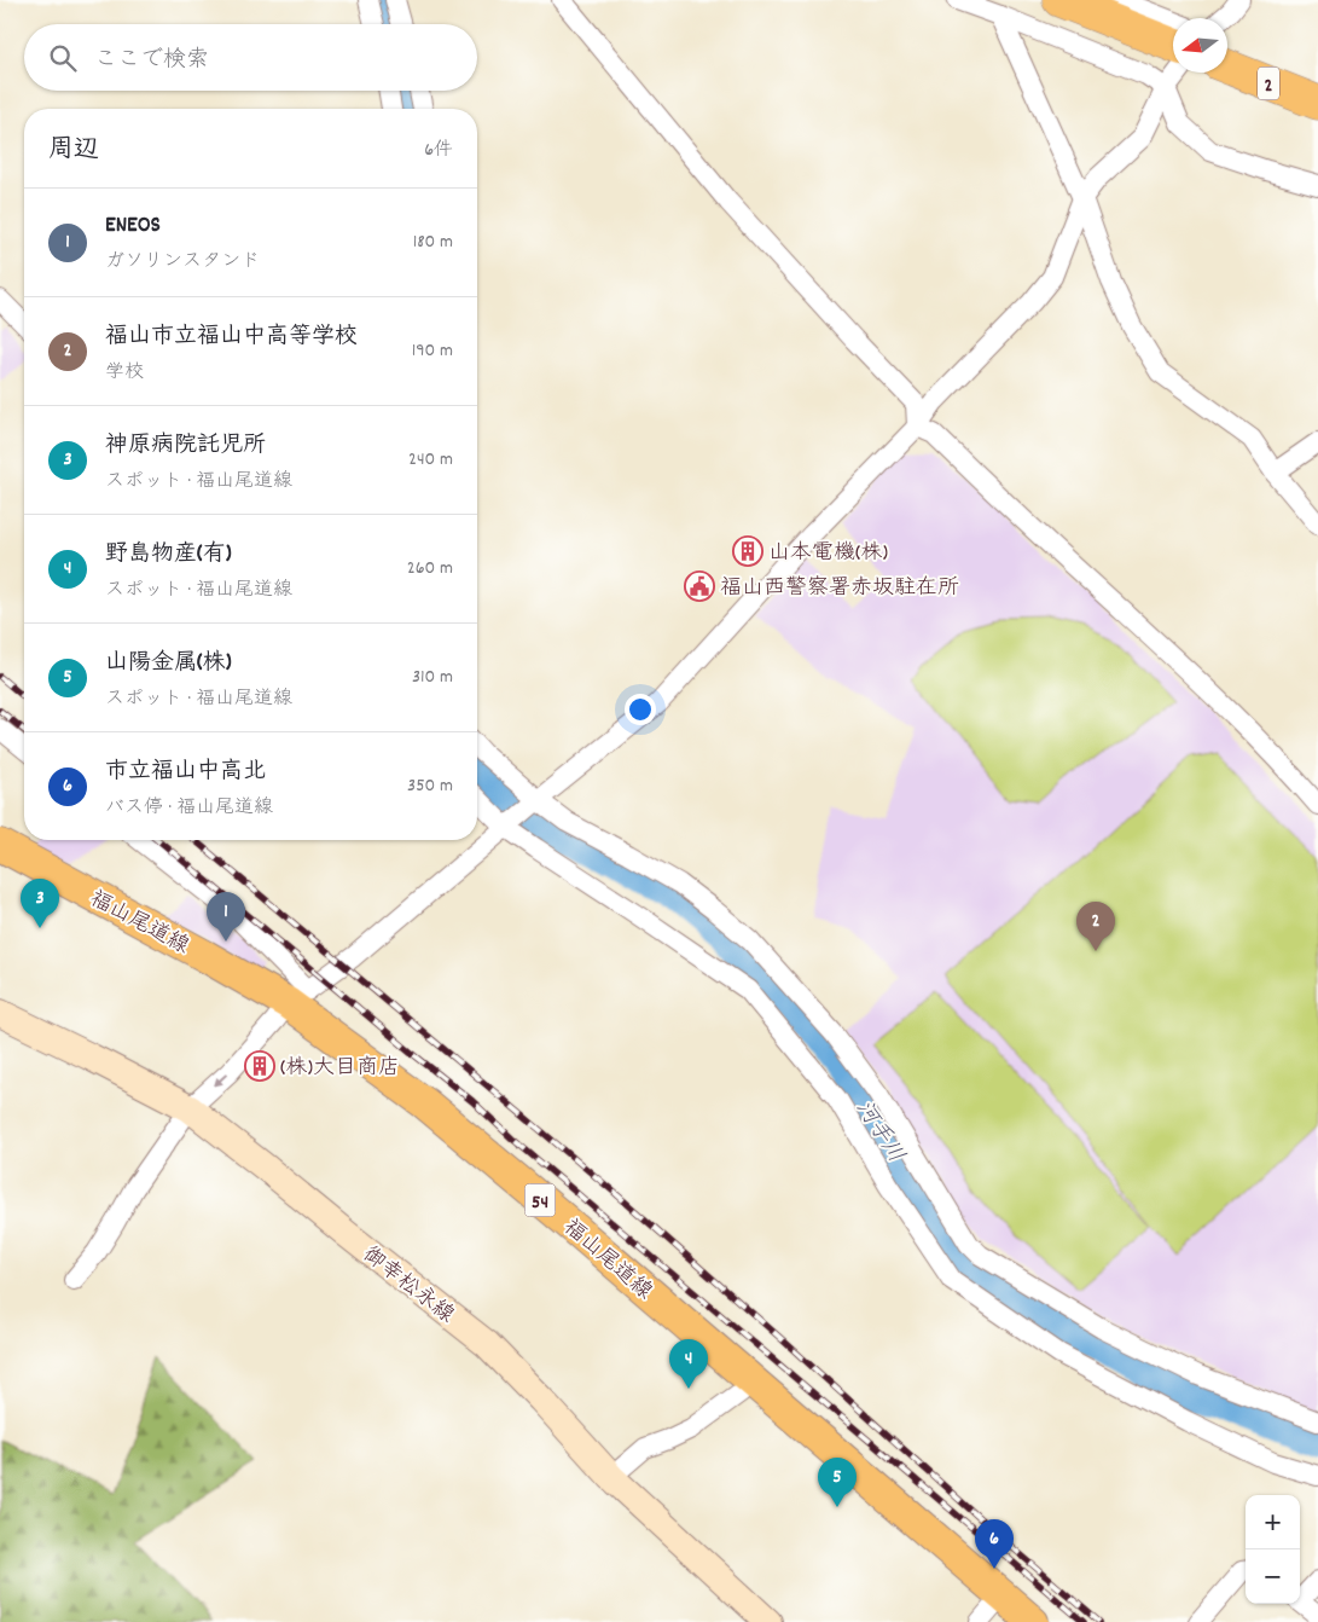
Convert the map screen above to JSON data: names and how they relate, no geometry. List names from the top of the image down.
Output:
{
  "streets": {
    "highway": ["2"],
    "main road": ["福山尾道線", "54", "御幸松永線"]
  },
  "water": ["河手川"],
  "places": {
    "building": ["山本電機(株)", "(株)大目商店"],
    "public building": ["福山西警察署赤坂駐在所"]
  },
  "north": "left",
  "page": {
    "search": "ここで検索",
    "heading": ["周辺", "6件"],
    "list": [
      {
        "mark": "1",
        "name": "ENEOS",
        "note": "ガソリンスタンド",
        "value": "180 m"
      },
      {
        "mark": "2",
        "name": "福山市立福山中高等学校",
        "note": "学校",
        "value": "190 m"
      },
      {
        "mark": "3",
        "name": "神原病院託児所",
        "note": "スポット · 福山尾道線",
        "value": "240 m"
      },
      {
        "mark": "4",
        "name": "野島物産(有)",
        "note": "スポット · 福山尾道線",
        "value": "260 m"
      },
      {
        "mark": "5",
        "name": "山陽金属(株)",
        "note": "スポット · 福山尾道線",
        "value": "310 m"
      },
      {
        "mark": "6",
        "name": "市立福山中高北",
        "note": "バス停 · 福山尾道線",
        "value": "350 m"
      }
    ],
    "pins": [
      "3",
      "1",
      "2",
      "4",
      "5",
      "6"
    ],
    "map_buttons": ["+", "−"]
  }
}
